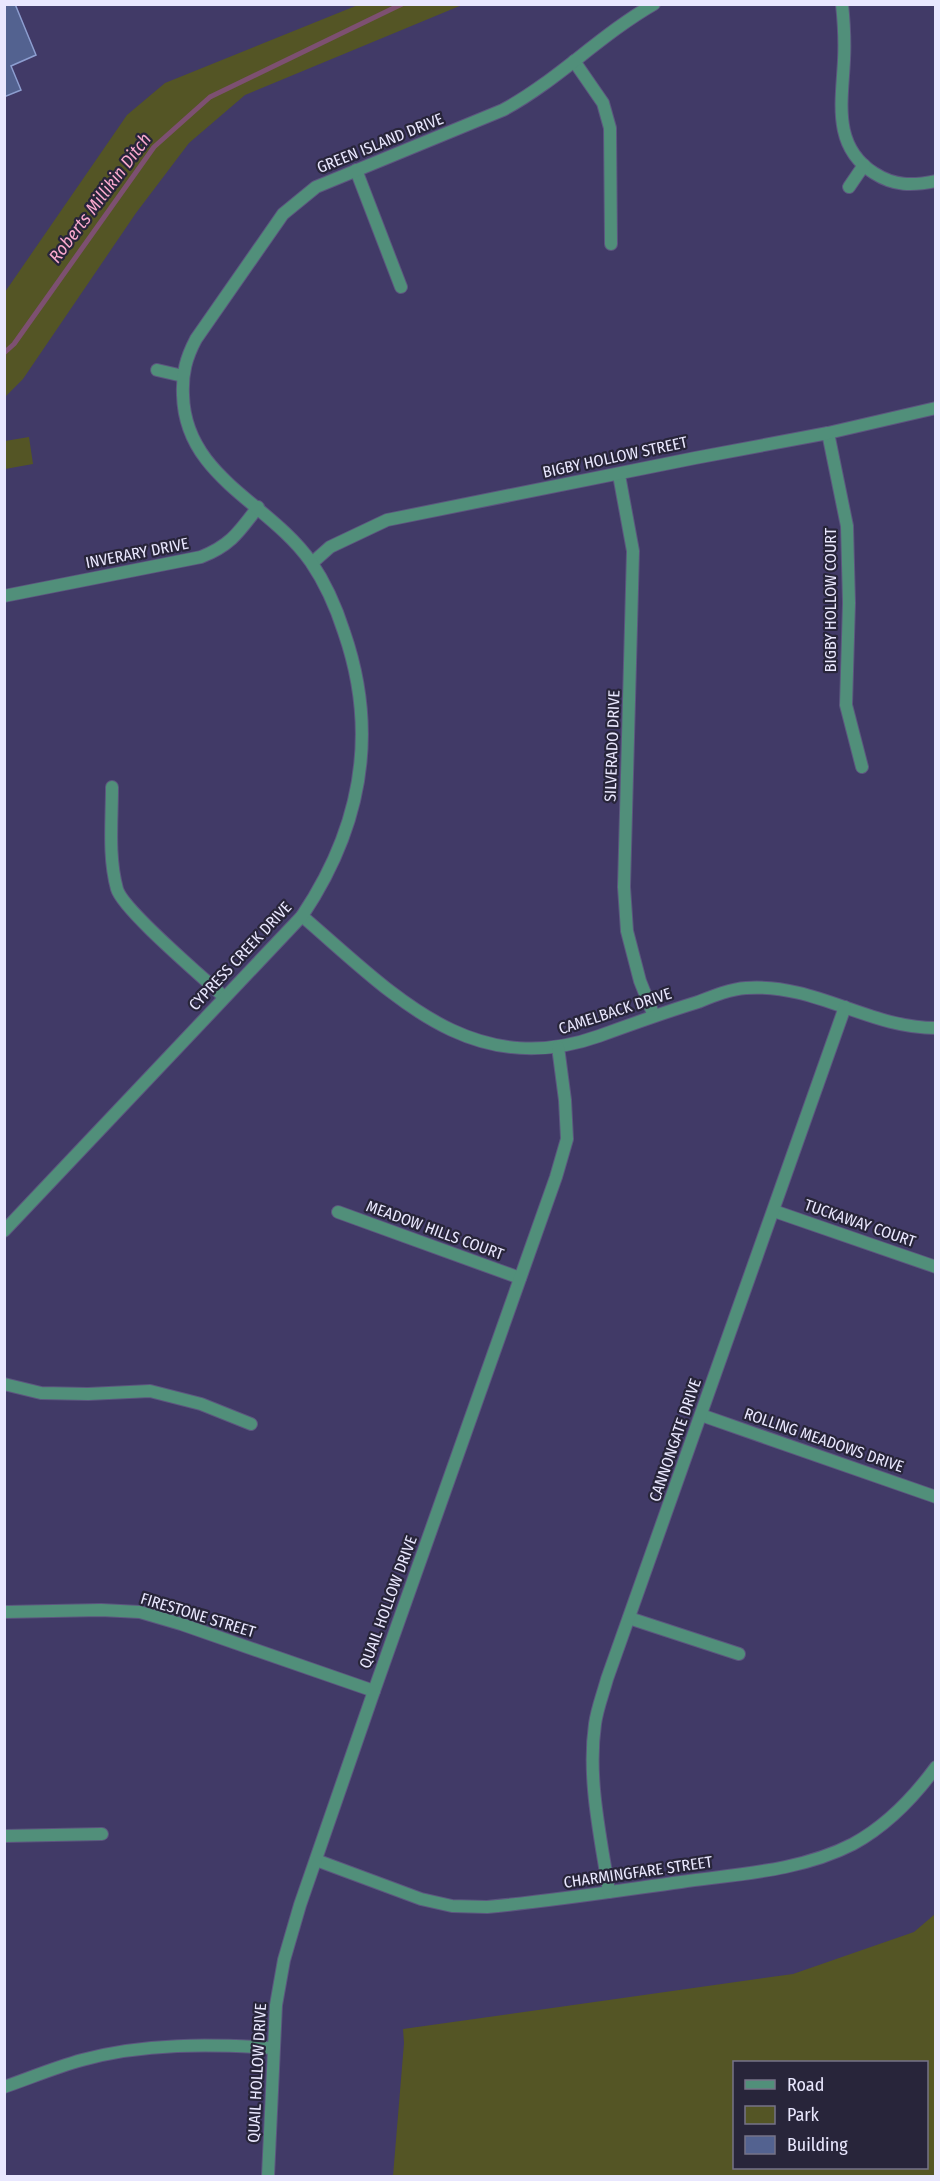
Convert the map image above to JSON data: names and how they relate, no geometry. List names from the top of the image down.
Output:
{
  "streets": {
    "street": [
      "GREEN ISLAND DRIVE",
      "BIGBY HOLLOW STREET",
      "INVERARY DRIVE",
      "BIGBY HOLLOW COURT",
      "SILVERADO DRIVE",
      "CYPRESS CREEK DRIVE",
      "CAMELBACK DRIVE",
      "TUCKAWAY COURT",
      "MEADOW HILLS COURT",
      "CANNONGATE DRIVE",
      "ROLLING MEADOWS DRIVE",
      "QUAIL HOLLOW DRIVE",
      "FIRESTONE STREET",
      "CHARMINGFARE STREET"
    ]
  },
  "crossings": [
    ["GREEN ISLAND DRIVE", "CYPRESS CREEK DRIVE"],
    ["BIGBY HOLLOW STREET", "BIGBY HOLLOW COURT"],
    ["BIGBY HOLLOW STREET", "SILVERADO DRIVE"],
    ["BIGBY HOLLOW STREET", "CYPRESS CREEK DRIVE"],
    ["INVERARY DRIVE", "CYPRESS CREEK DRIVE"],
    ["SILVERADO DRIVE", "CAMELBACK DRIVE"],
    ["CYPRESS CREEK DRIVE", "CAMELBACK DRIVE"],
    ["CAMELBACK DRIVE", "CANNONGATE DRIVE"],
    ["CAMELBACK DRIVE", "QUAIL HOLLOW DRIVE"],
    ["TUCKAWAY COURT", "CANNONGATE DRIVE"],
    ["MEADOW HILLS COURT", "QUAIL HOLLOW DRIVE"],
    ["CANNONGATE DRIVE", "ROLLING MEADOWS DRIVE"],
    ["CANNONGATE DRIVE", "CHARMINGFARE STREET"],
    ["QUAIL HOLLOW DRIVE", "FIRESTONE STREET"],
    ["QUAIL HOLLOW DRIVE", "CHARMINGFARE STREET"]
  ],
  "water": ["Roberts Millikin Ditch"],
  "legend": ["Road", "Park", "Building"]
}
